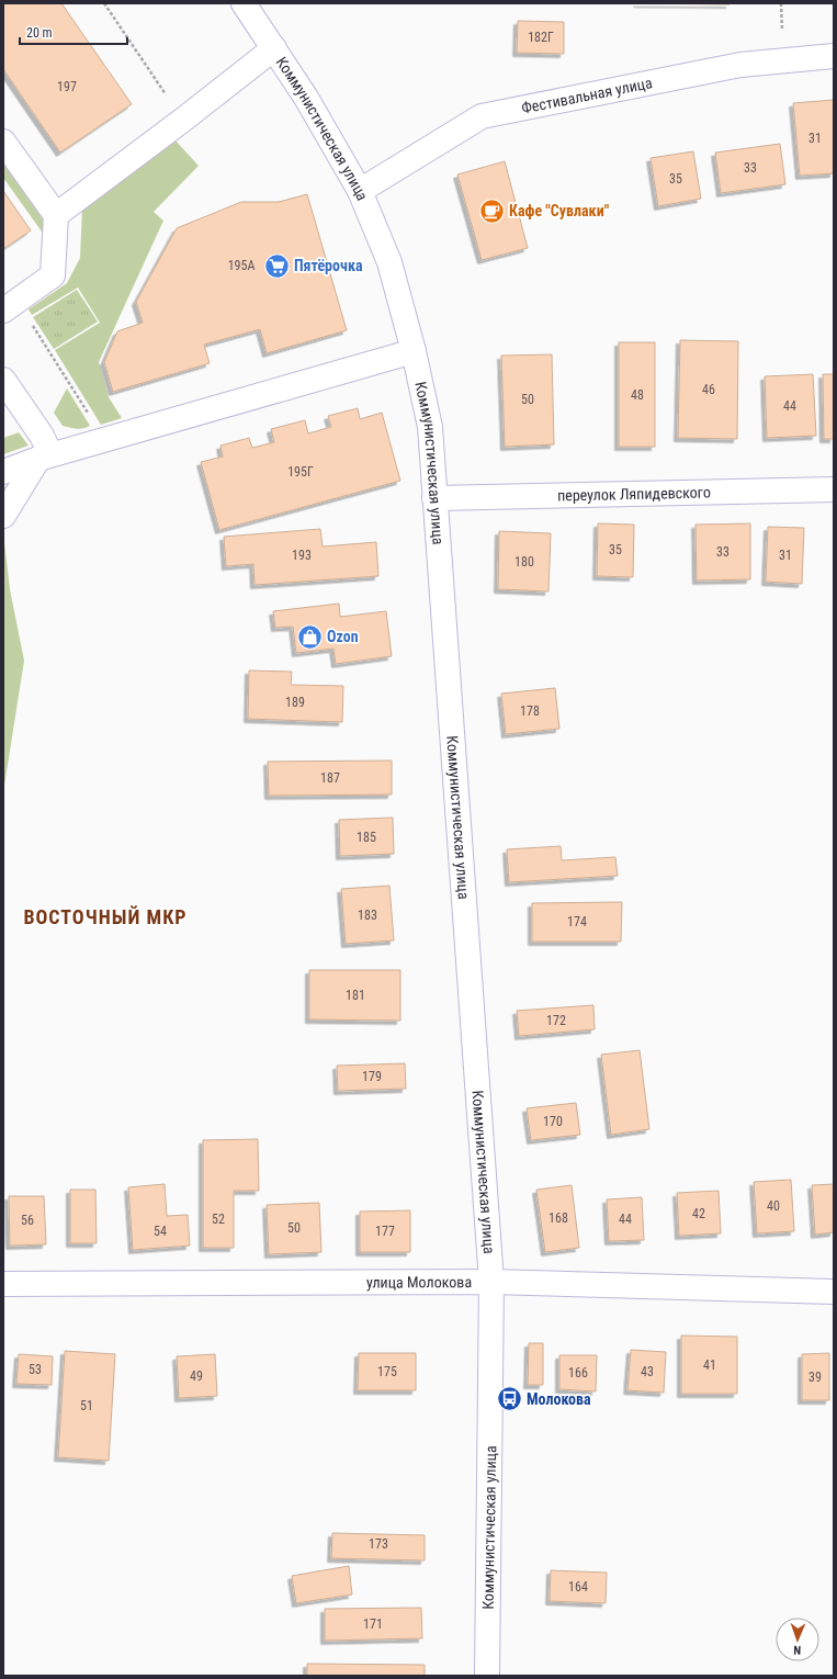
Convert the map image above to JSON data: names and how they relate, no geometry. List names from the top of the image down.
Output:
{
  "streets": {
    "street": [
      "Фестивальная улица",
      "Коммунистическая улица",
      "переулок Ляпидевского",
      "улица Молокова"
    ]
  },
  "crossings": [
    ["Фестивальная улица", "Коммунистическая улица"],
    ["Коммунистическая улица", "переулок Ляпидевского"],
    ["Коммунистическая улица", "улица Молокова"]
  ],
  "districts": ["ВОСТОЧНЫЙ МКР"],
  "places": {
    "cafe": ["Кафе \"Сувлаки\""],
    "supermarket": ["Пятёрочка"],
    "shop": ["Ozon"],
    "bus stop": ["Молокова"]
  },
  "house_numbers": [
    "182Г",
    "197",
    "31",
    "33",
    "35",
    "195А",
    "46",
    "48",
    "50",
    "44",
    "195Г",
    "35",
    "33",
    "193",
    "31",
    "180",
    "189",
    "178",
    "187",
    "185",
    "183",
    "174",
    "181",
    "172",
    "179",
    "170",
    "40",
    "42",
    "168",
    "52",
    "44",
    "56",
    "50",
    "54",
    "177",
    "41",
    "53",
    "175",
    "43",
    "166",
    "49",
    "39",
    "51",
    "173",
    "164",
    "171"
  ],
  "scale_bar": "20 m",
  "north": "bottom"
}
